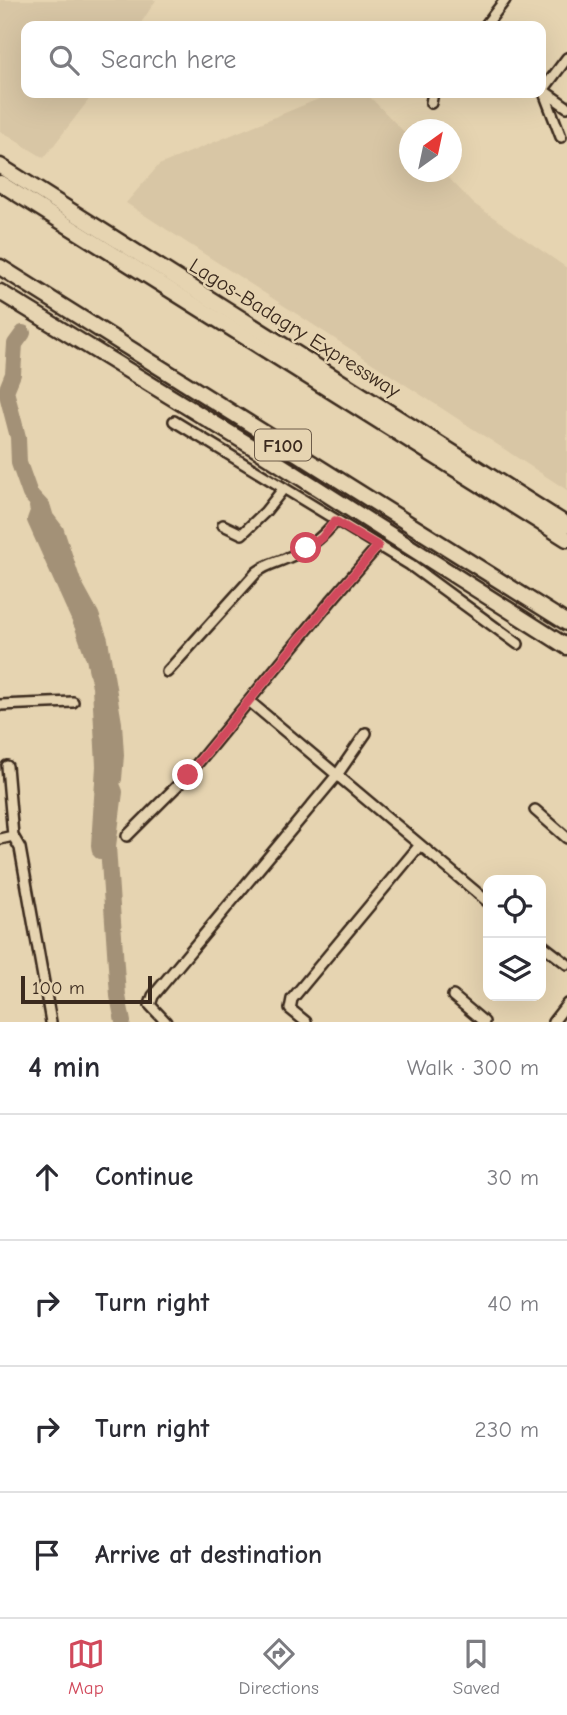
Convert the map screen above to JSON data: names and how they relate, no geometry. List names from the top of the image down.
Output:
{
  "streets": {
    "main road": ["Lagos-Badagry Expressway", "F100"]
  },
  "scale_bar": "100 m",
  "north": "top right",
  "page": {
    "search": "Search here",
    "scale": "100 m",
    "heading": ["4 min", "Walk · 300 m"],
    "list": [
      ["Continue", "30 m"],
      ["Turn right", "40 m"],
      ["Turn right", "230 m"],
      "Arrive at destination"
    ],
    "nav": ["Map", "Directions", "Saved"]
  }
}
